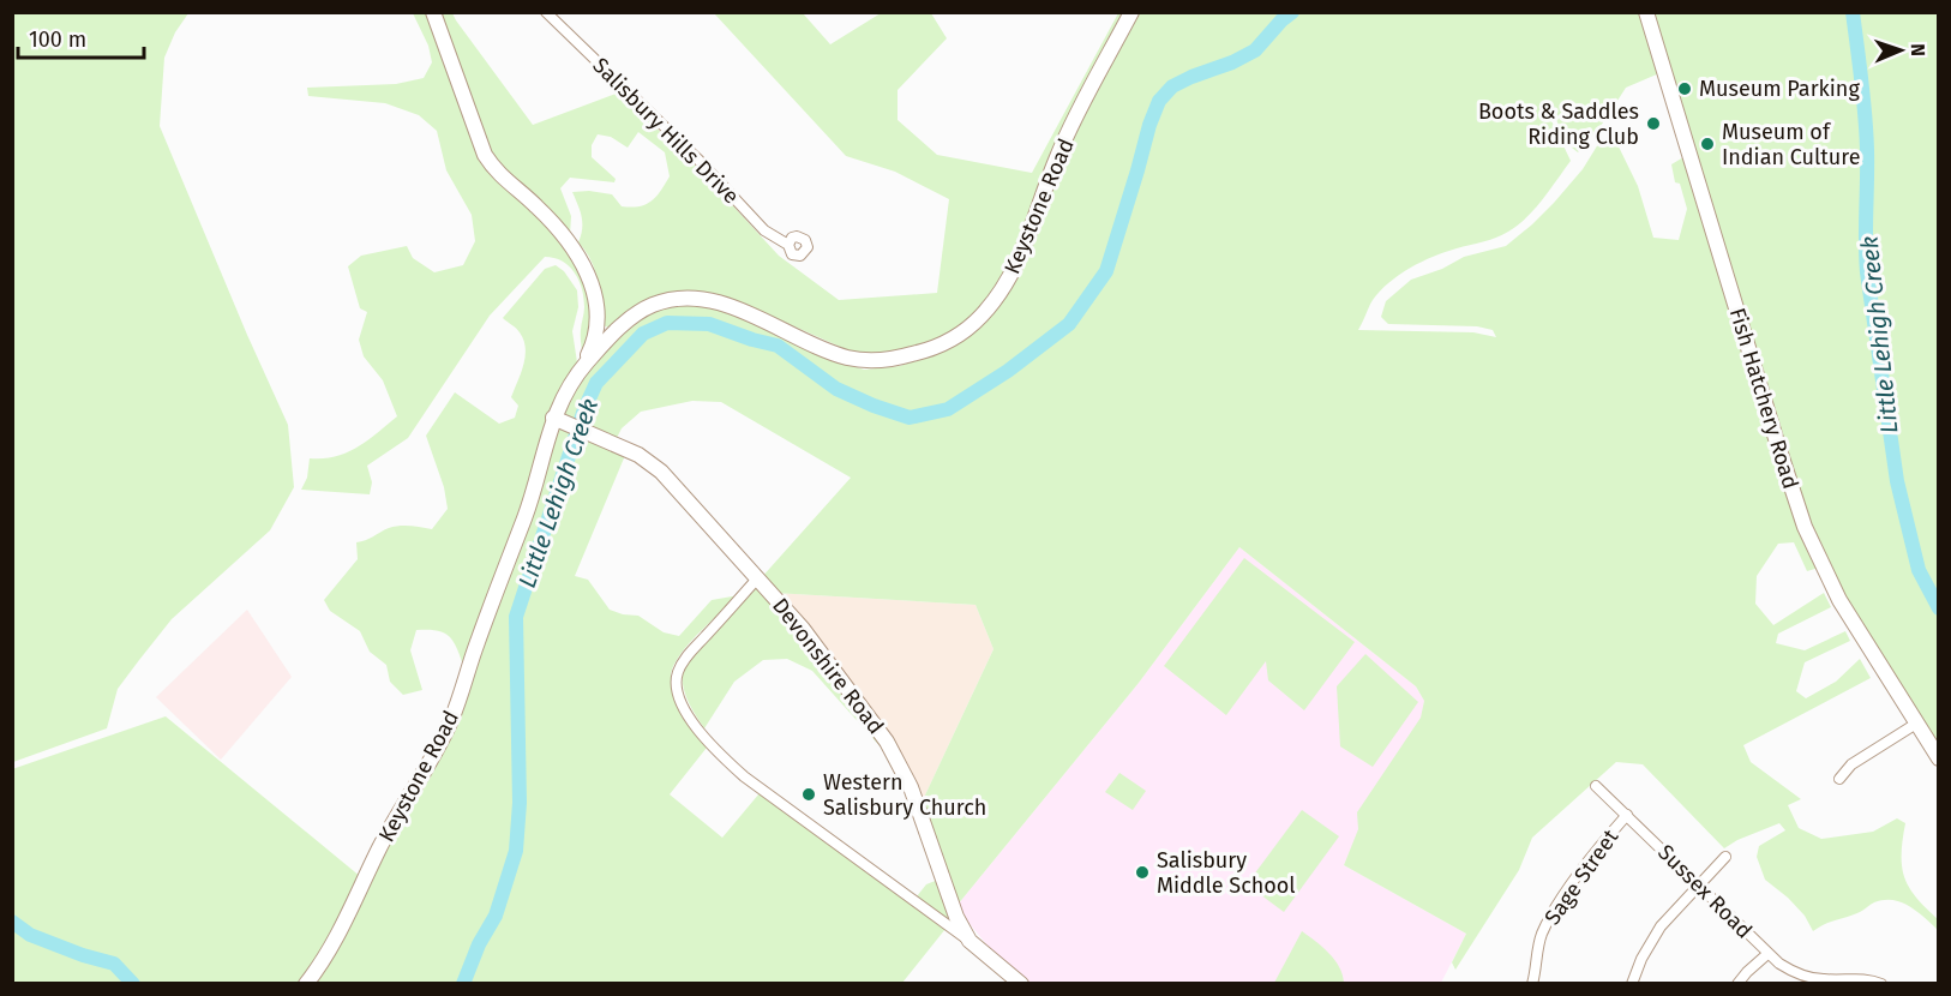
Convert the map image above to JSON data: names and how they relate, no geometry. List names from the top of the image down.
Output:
{
  "streets": {
    "street": [
      "Salisbury Hills Drive",
      "Keystone Road",
      "Fish Hatchery Road",
      "Devonshire Road",
      "Sage Street",
      "Sussex Road"
    ]
  },
  "crossings": [
    ["Keystone Road", "Devonshire Road"],
    ["Sage Street", "Sussex Road"]
  ],
  "water": ["Little Lehigh Creek"],
  "places": [
    "Museum Parking",
    "Boots & Saddles Riding Club",
    "Museum of Indian Culture",
    "Western Salisbury Church",
    "Salisbury Middle School"
  ],
  "scale_bar": "100 m",
  "north": "right"
}
